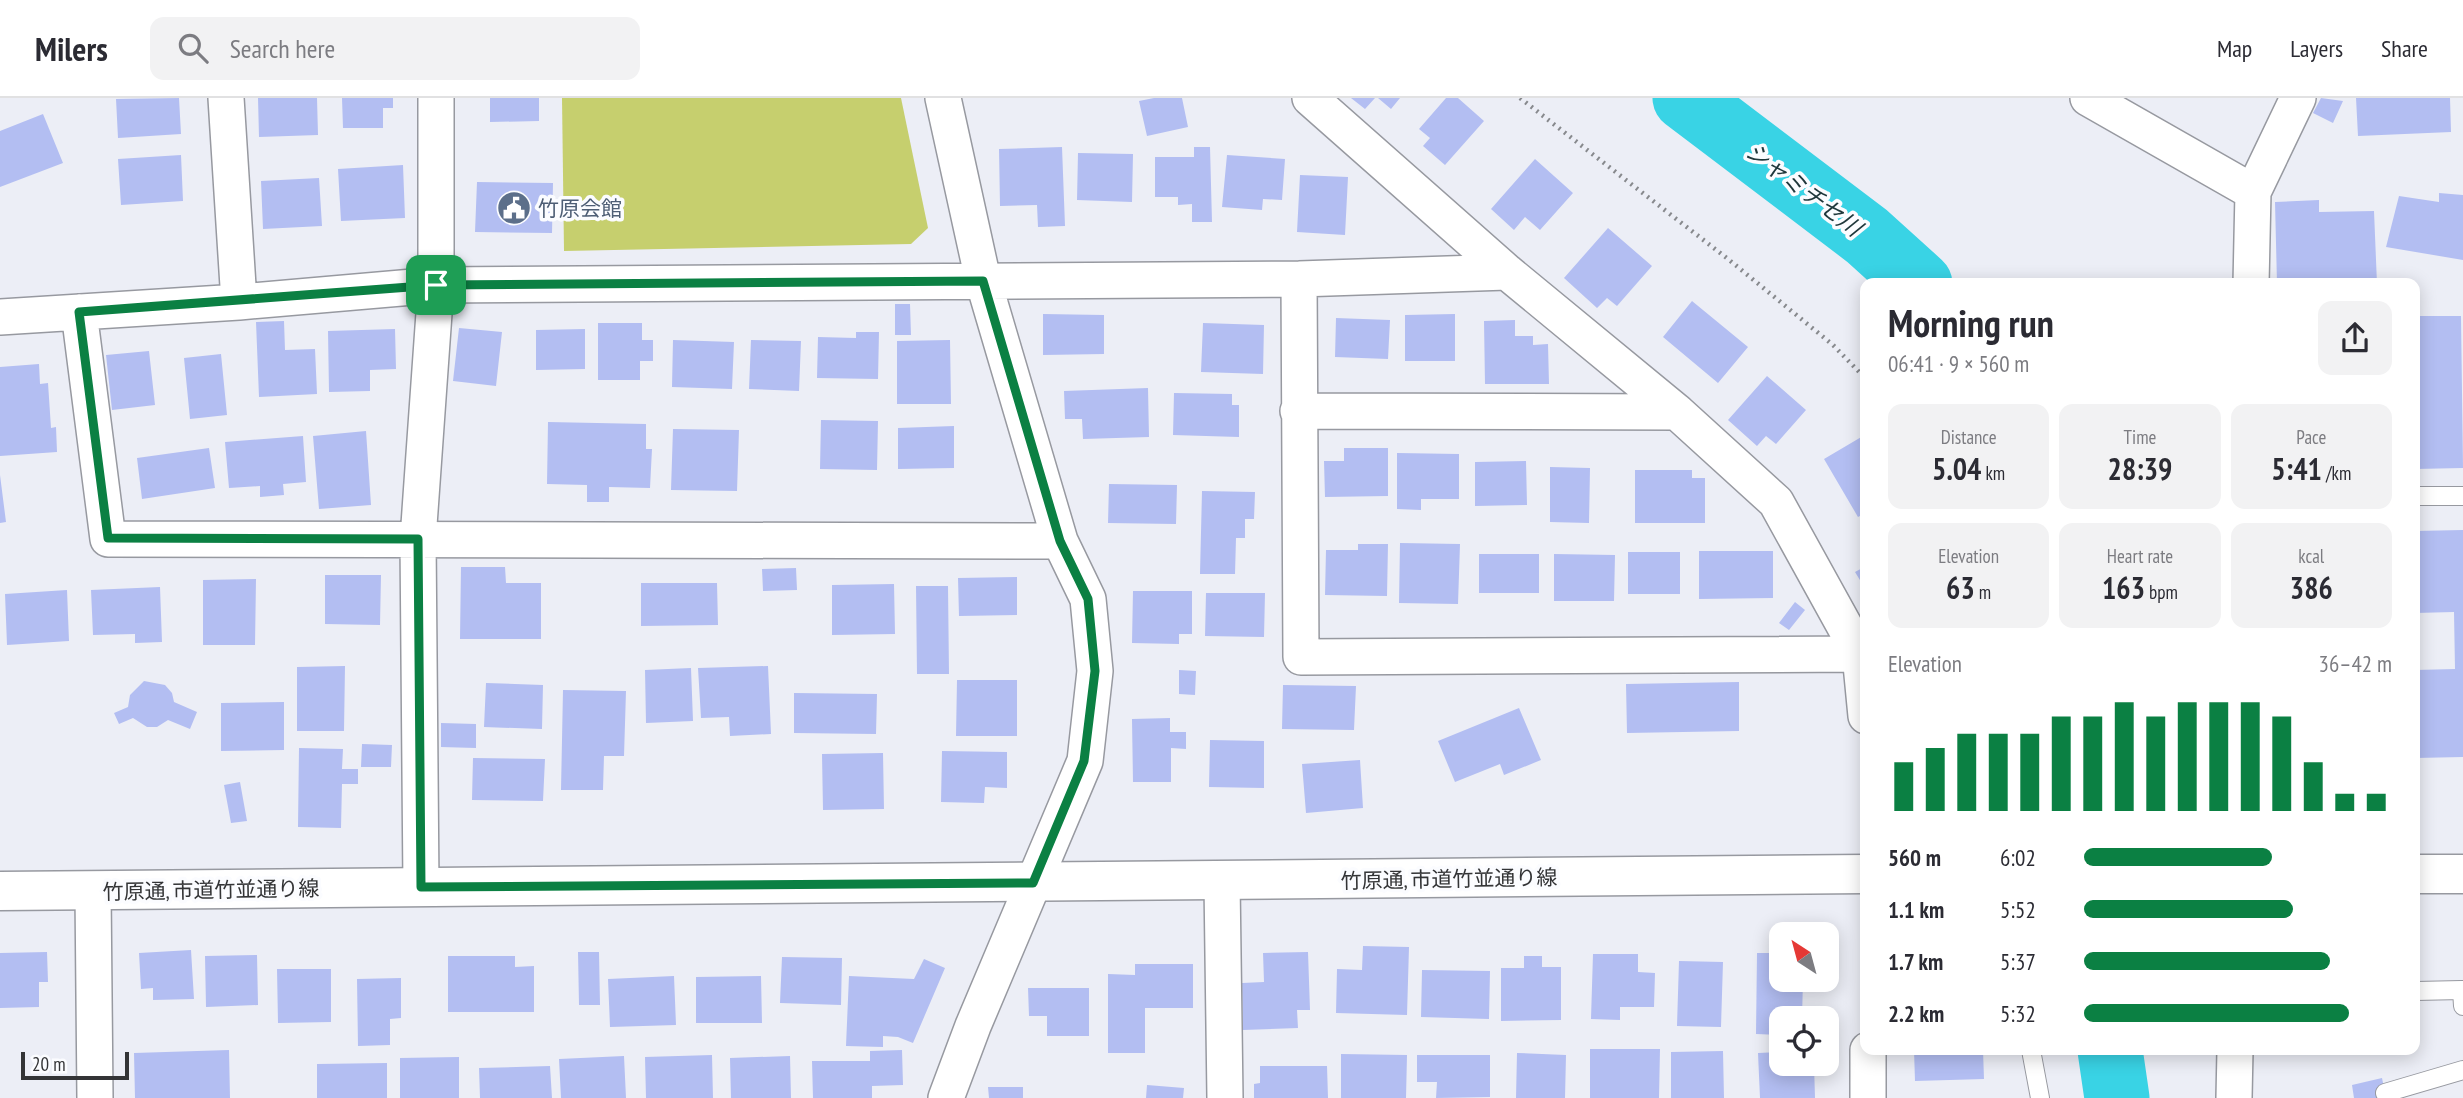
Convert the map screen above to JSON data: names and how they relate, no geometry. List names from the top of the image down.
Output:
{
  "streets": {
    "street": ["竹原通, 市道竹並通り線"]
  },
  "water": ["シャミチセ川"],
  "places": {
    "public building": ["竹原会館"]
  },
  "scale_bar": "20 m",
  "north": "top left",
  "page": {
    "header": "Milers",
    "search": "Search here",
    "nav": ["Map", "Layers", "Share"],
    "heading": ["Morning run", "06:41 · 9 × 560 m"],
    "stats": [
      ["Distance", "5.04 km"],
      ["Time", "28:39"],
      ["Pace", "5:41 /km"],
      ["Elevation", "63 m"],
      ["Heart rate", "163 bpm"],
      ["kcal", "386"]
    ],
    "chart": ["Elevation", "36–42 m"],
    "list": [
      {
        "name": "560 m",
        "note": "6:02"
      },
      {
        "name": "1.1 km",
        "note": "5:52"
      },
      {
        "name": "1.7 km",
        "note": "5:37"
      },
      {
        "name": "2.2 km",
        "note": "5:32"
      }
    ],
    "scale": "20 m"
  }
}
